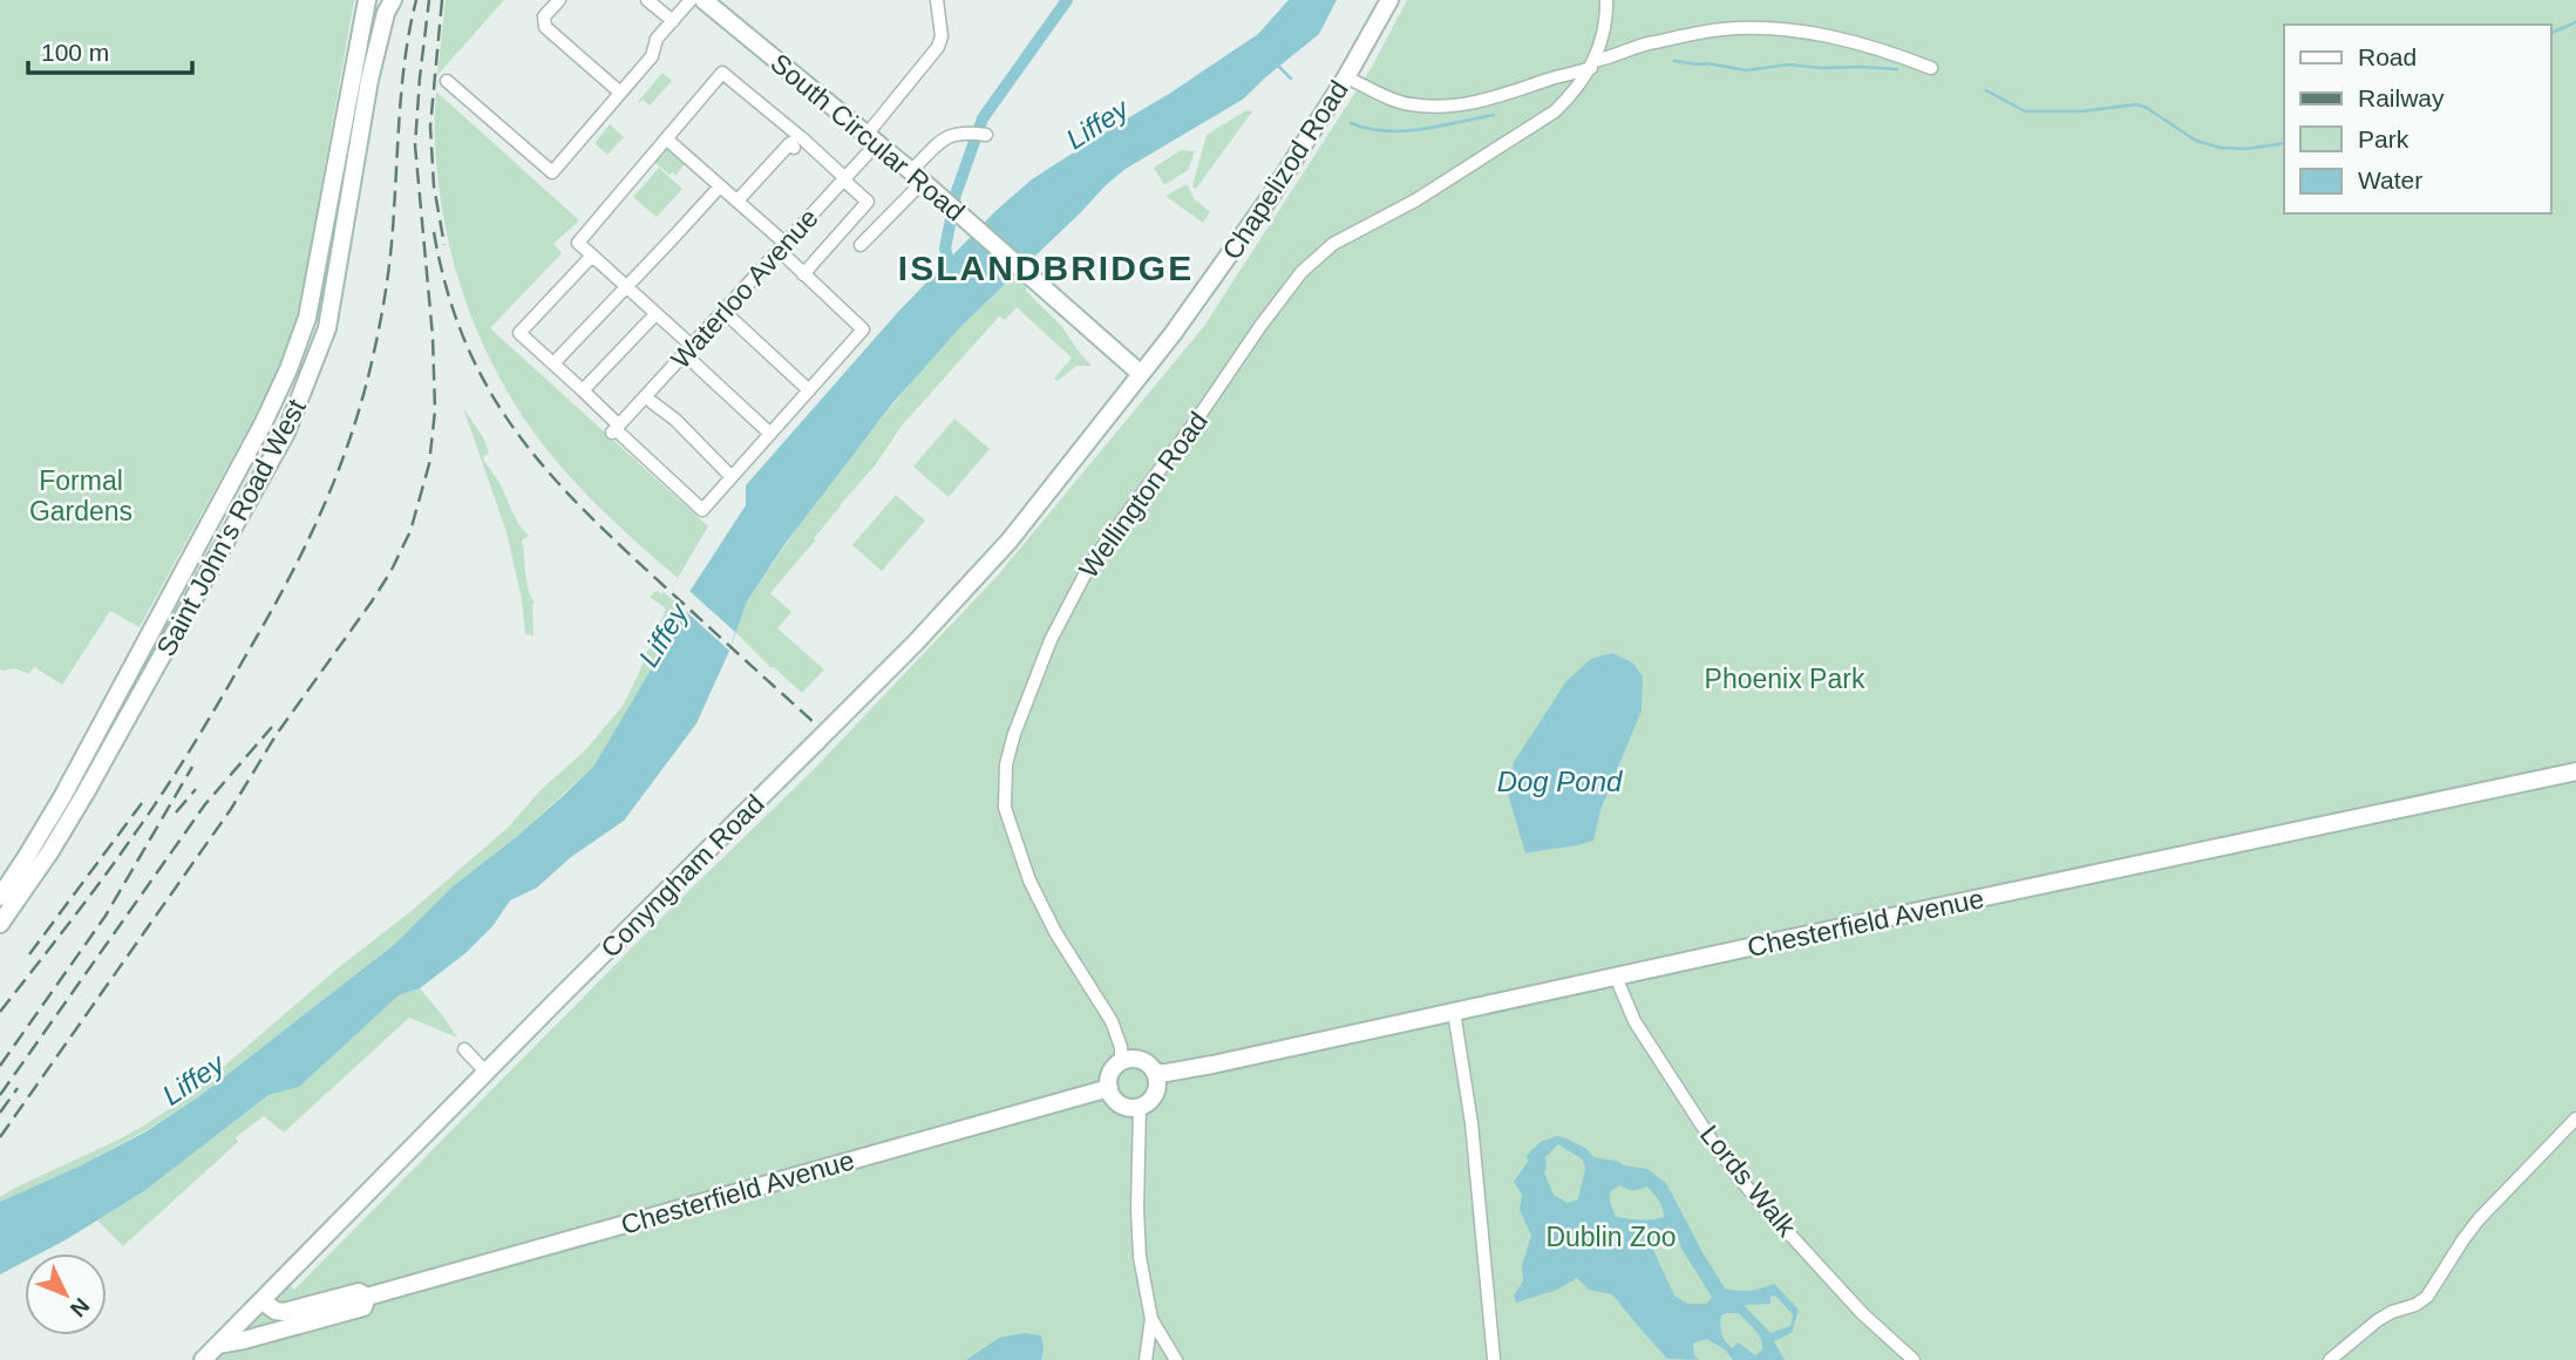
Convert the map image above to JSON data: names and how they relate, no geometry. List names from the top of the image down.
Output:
{
  "streets": {
    "main road": [
      "South Circular Road",
      "Chapelizod Road",
      "Saint John's Road West",
      "Conyngham Road",
      "Chesterfield Avenue"
    ],
    "street": ["Waterloo Avenue", "Wellington Road", "Lords Walk"]
  },
  "crossings": [
    ["South Circular Road", "Chapelizod Road"],
    ["South Circular Road", "Waterloo Avenue"],
    ["South Circular Road", "Conyngham Road"],
    ["Chapelizod Road", "Conyngham Road"],
    ["Wellington Road", "Chesterfield Avenue"],
    ["Conyngham Road", "Chesterfield Avenue"],
    ["Chesterfield Avenue", "Lords Walk"]
  ],
  "districts": ["ISLANDBRIDGE"],
  "water": ["Liffey", "Dog Pond"],
  "parks": ["Formal Gardens", "Phoenix Park", "Dublin Zoo"],
  "legend": [
    "Road",
    "Railway",
    "Park",
    "Water"
  ],
  "scale_bar": "100 m",
  "north": "bottom right"
}
